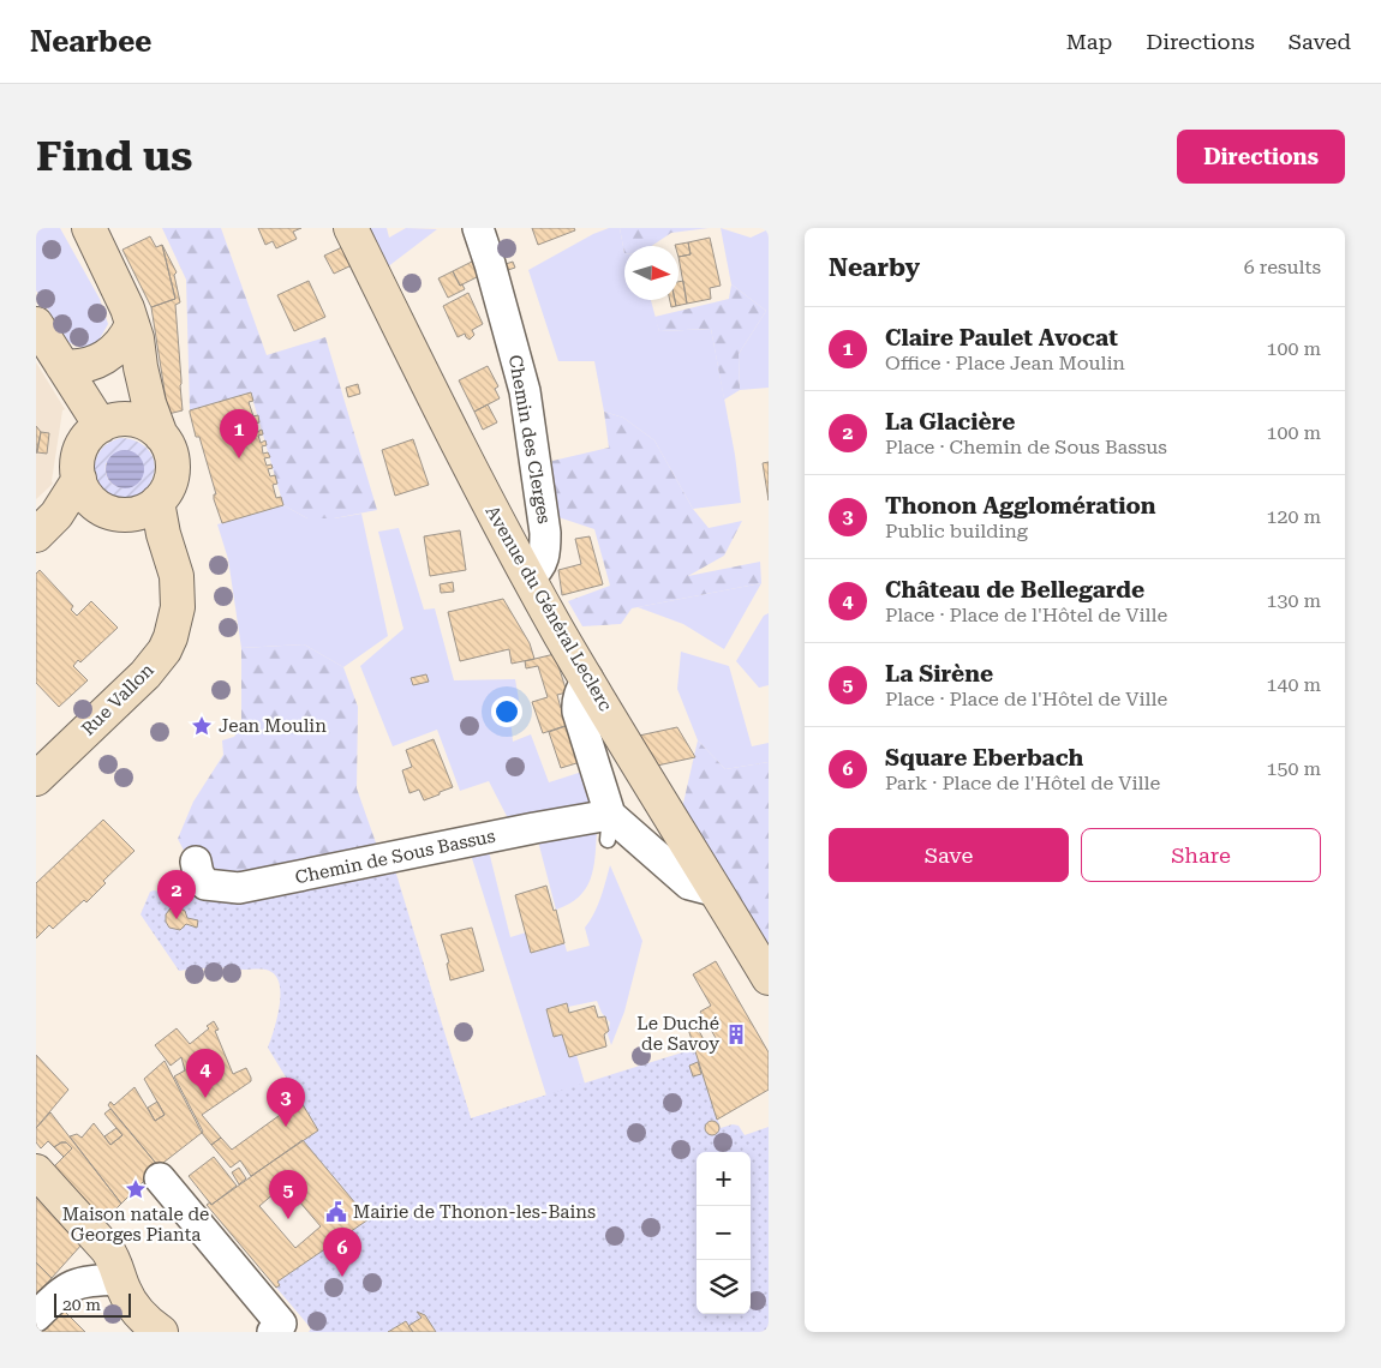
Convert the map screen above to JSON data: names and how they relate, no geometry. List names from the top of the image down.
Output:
{
  "streets": {
    "street": [
      "Chemin des Clerges",
      "Avenue du Général Leclerc",
      "Rue Vallon",
      "Chemin de Sous Bassus"
    ]
  },
  "crossings": [
    ["Chemin des Clerges", "Avenue du Général Leclerc"]
  ],
  "places": {
    "place": ["Jean Moulin", "Maison natale de Georges Pianta"],
    "building": ["Le Duché de Savoy"],
    "public building": ["Mairie de Thonon-les-Bains"]
  },
  "scale_bar": "20 m",
  "north": "right",
  "page": {
    "header": "Nearbee",
    "nav": ["Map", "Directions", "Saved"],
    "buttons": [
      "Directions",
      ["Save", "Share"]
    ],
    "title": "Find us",
    "heading": ["Nearby", "6 results"],
    "list": [
      {
        "mark": "1",
        "name": "Claire Paulet Avocat",
        "note": "Office · Place Jean Moulin",
        "value": "100 m"
      },
      {
        "mark": "2",
        "name": "La Glacière",
        "note": "Place · Chemin de Sous Bassus",
        "value": "100 m"
      },
      {
        "mark": "3",
        "name": "Thonon Agglomération",
        "note": "Public building",
        "value": "120 m"
      },
      {
        "mark": "4",
        "name": "Château de Bellegarde",
        "note": "Place · Place de l'Hôtel de Ville",
        "value": "130 m"
      },
      {
        "mark": "5",
        "name": "La Sirène",
        "note": "Place · Place de l'Hôtel de Ville",
        "value": "140 m"
      },
      {
        "mark": "6",
        "name": "Square Eberbach",
        "note": "Park · Place de l'Hôtel de Ville",
        "value": "150 m"
      }
    ],
    "pins": [
      "1",
      "2",
      "4",
      "3",
      "5",
      "6"
    ],
    "map_buttons": ["+", "−"],
    "scale": "20 m"
  }
}
